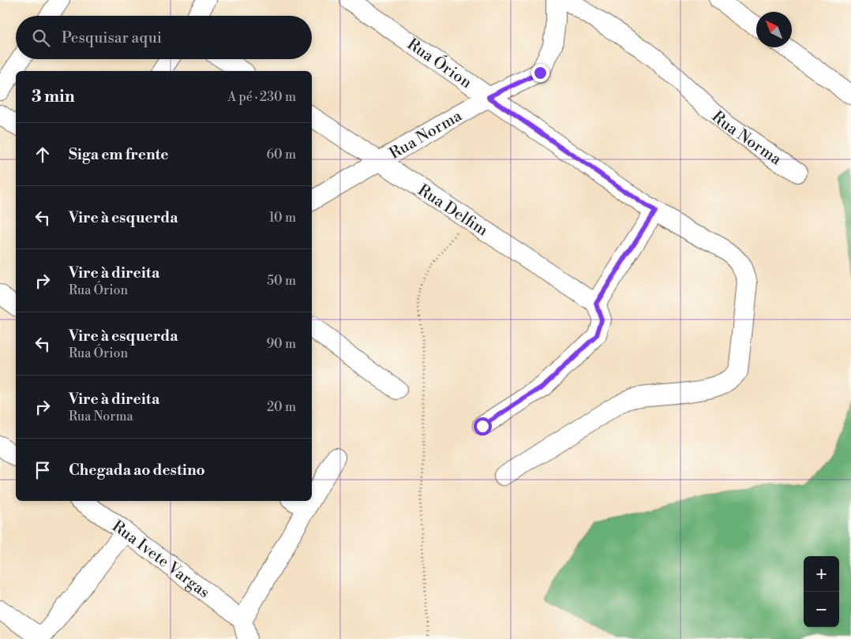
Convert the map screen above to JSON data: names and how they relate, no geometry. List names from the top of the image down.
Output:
{
  "streets": {
    "street": [
      "Rua Órion",
      "Rua Norma",
      "Rua Delfim",
      "Rua Ivete Vargas"
    ]
  },
  "crossings": [
    ["Rua Órion", "Rua Norma"],
    ["Rua Norma", "Rua Delfim"]
  ],
  "north": "top left",
  "page": {
    "search": "Pesquisar aqui",
    "heading": ["3 min", "A pé · 230 m"],
    "list": [
      ["Siga em frente", "60 m"],
      ["Vire à esquerda", "10 m"],
      ["Vire à direita", "Rua Órion", "50 m"],
      ["Vire à esquerda", "Rua Órion", "90 m"],
      ["Vire à direita", "Rua Norma", "20 m"],
      "Chegada ao destino"
    ],
    "map_buttons": ["+", "−"]
  }
}
